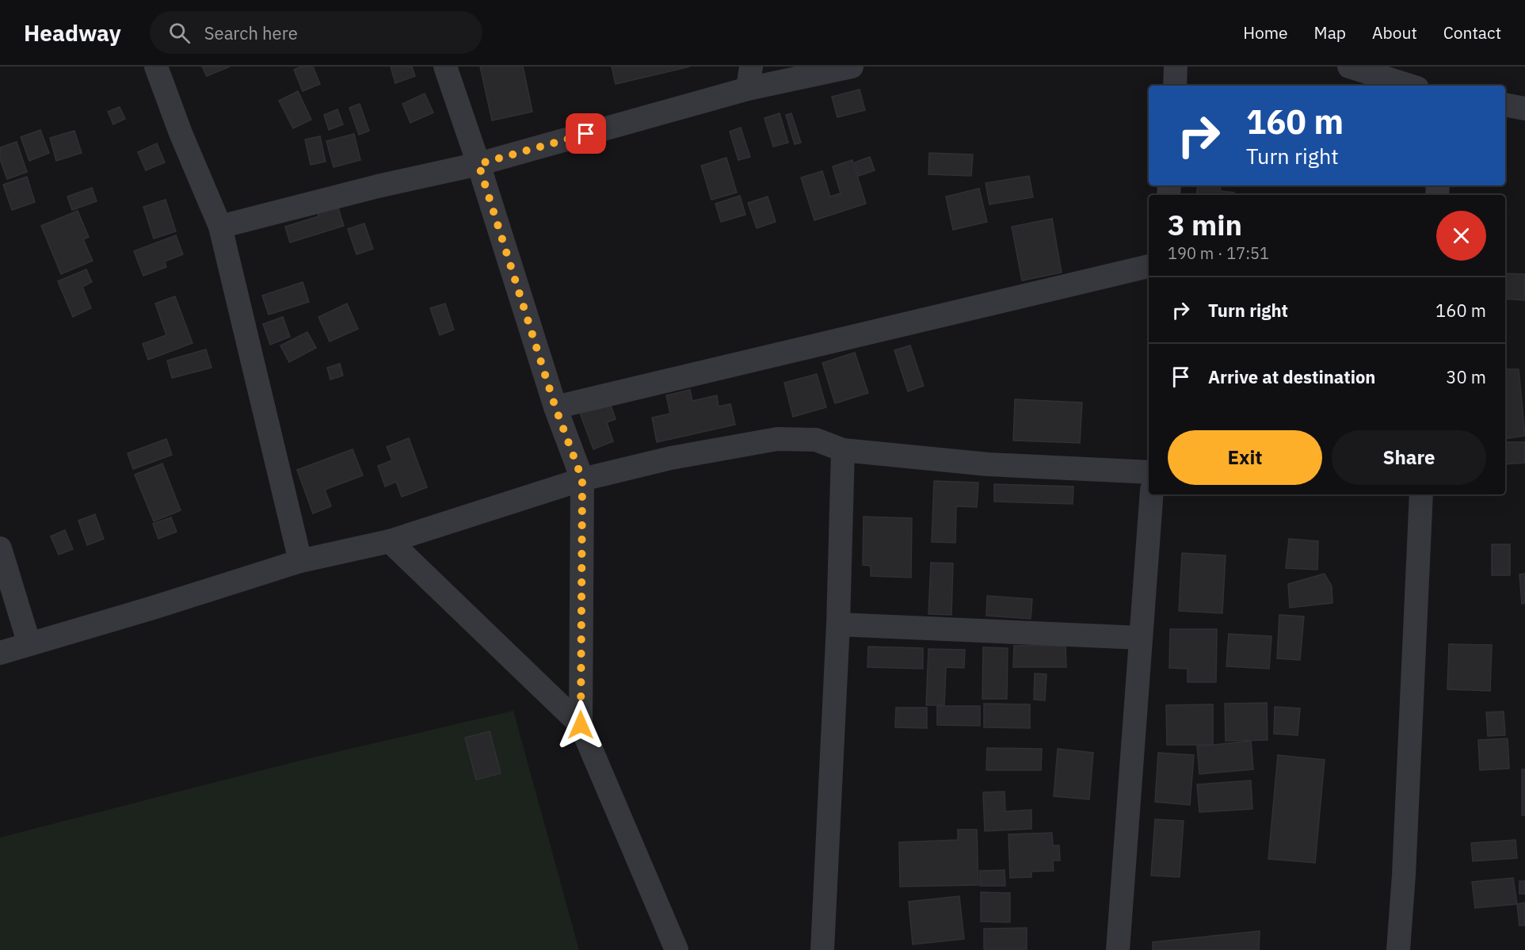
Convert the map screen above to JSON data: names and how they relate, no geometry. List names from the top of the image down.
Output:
{
  "page": {
    "header": "Headway",
    "search": "Search here",
    "nav": [
      "Home",
      "Map",
      "About",
      "Contact"
    ],
    "turn": ["160 m", "Turn right"],
    "heading": ["3 min", "190 m · 17:51"],
    "list": [
      {
        "name": "Turn right",
        "value": "160 m"
      },
      {
        "name": "Arrive at destination",
        "value": "30 m"
      }
    ],
    "buttons": ["Exit", "Share"]
  }
}
